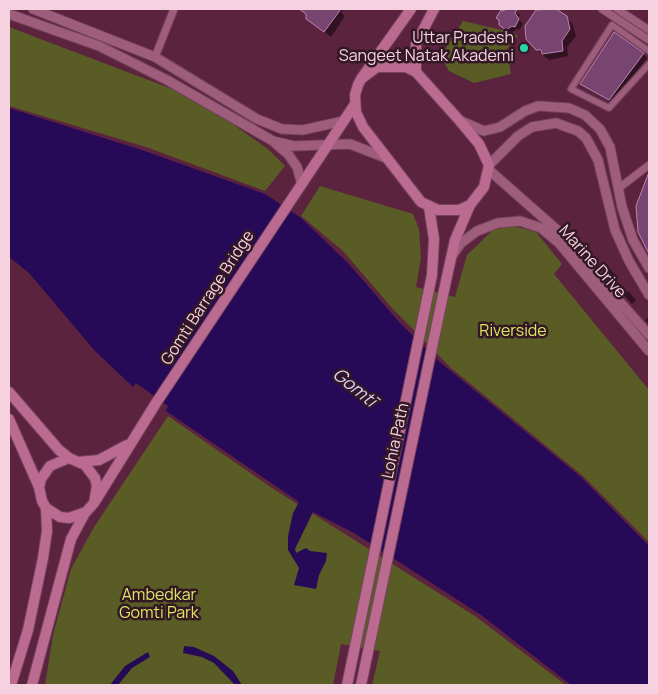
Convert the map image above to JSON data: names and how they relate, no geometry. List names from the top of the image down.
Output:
{
  "streets": {
    "main road": ["Gomti Barrage Bridge", "Lohia Path"],
    "street": ["Marine Drive"]
  },
  "crossings": [
    ["Marine Drive", "Lohia Path"]
  ],
  "water": ["Gomtī"],
  "parks": ["Riverside", "Ambedkar Gomti Park"],
  "places": ["Uttar Pradesh Sangeet Natak Akademi"]
}
